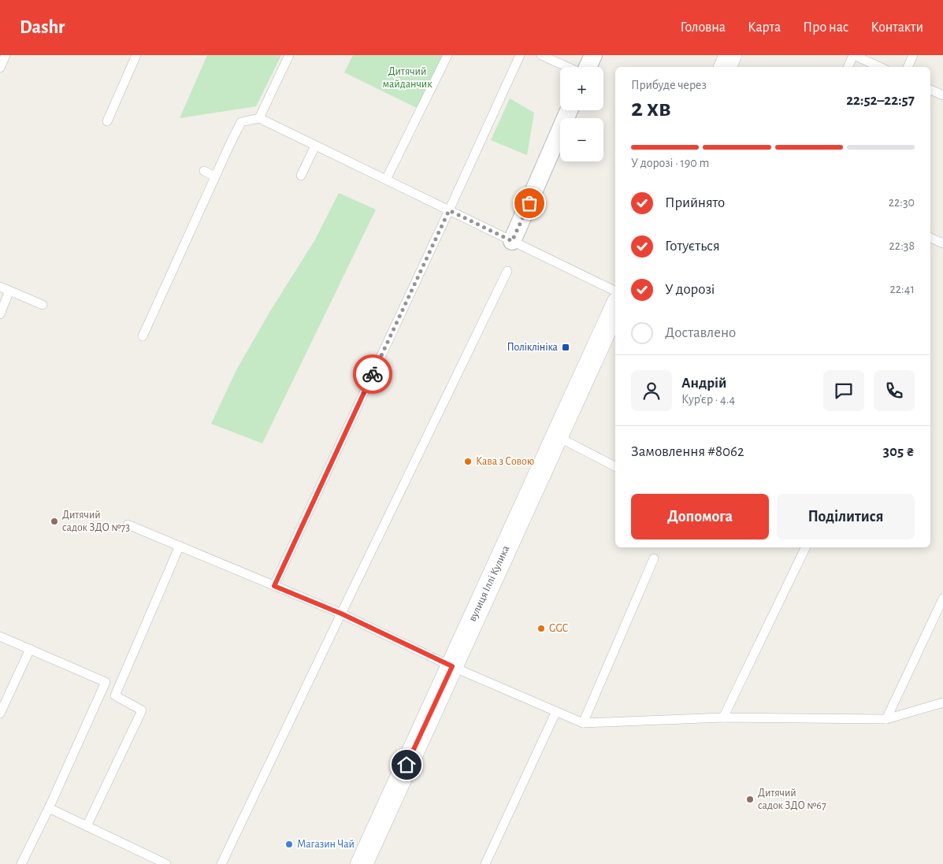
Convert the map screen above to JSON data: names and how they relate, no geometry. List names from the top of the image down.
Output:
{
  "streets": {
    "street": ["вулиця Іллі Кулика"]
  },
  "parks": ["Дитячий майданчик"],
  "places": {
    "transit": ["Поліклініка"],
    "other": [
      "Кава з Совою",
      "Дитячий садок ЗДО №73",
      "GGC",
      "Дитячий садок ЗДО №67",
      "Магазин Чай"
    ]
  },
  "page": {
    "header": "Dashr",
    "nav": [
      "Головна",
      "Карта",
      "Про нас",
      "Контакти"
    ],
    "map_buttons": ["+", "−"],
    "heading": ["2 хв", "Прибуде через", "22:52–22:57"],
    "panel": [
      "Андрій",
      "Кур’єр · 4.4",
      "Замовлення #8062",
      "305 ₴"
    ],
    "bar": "У дорозі · 190 m",
    "list": [
      ["Прийнято", "22:30"],
      ["Готується", "22:38"],
      ["У дорозі", "22:41"],
      "Доставлено"
    ],
    "buttons": ["Допомога", "Поділитися"]
  }
}
